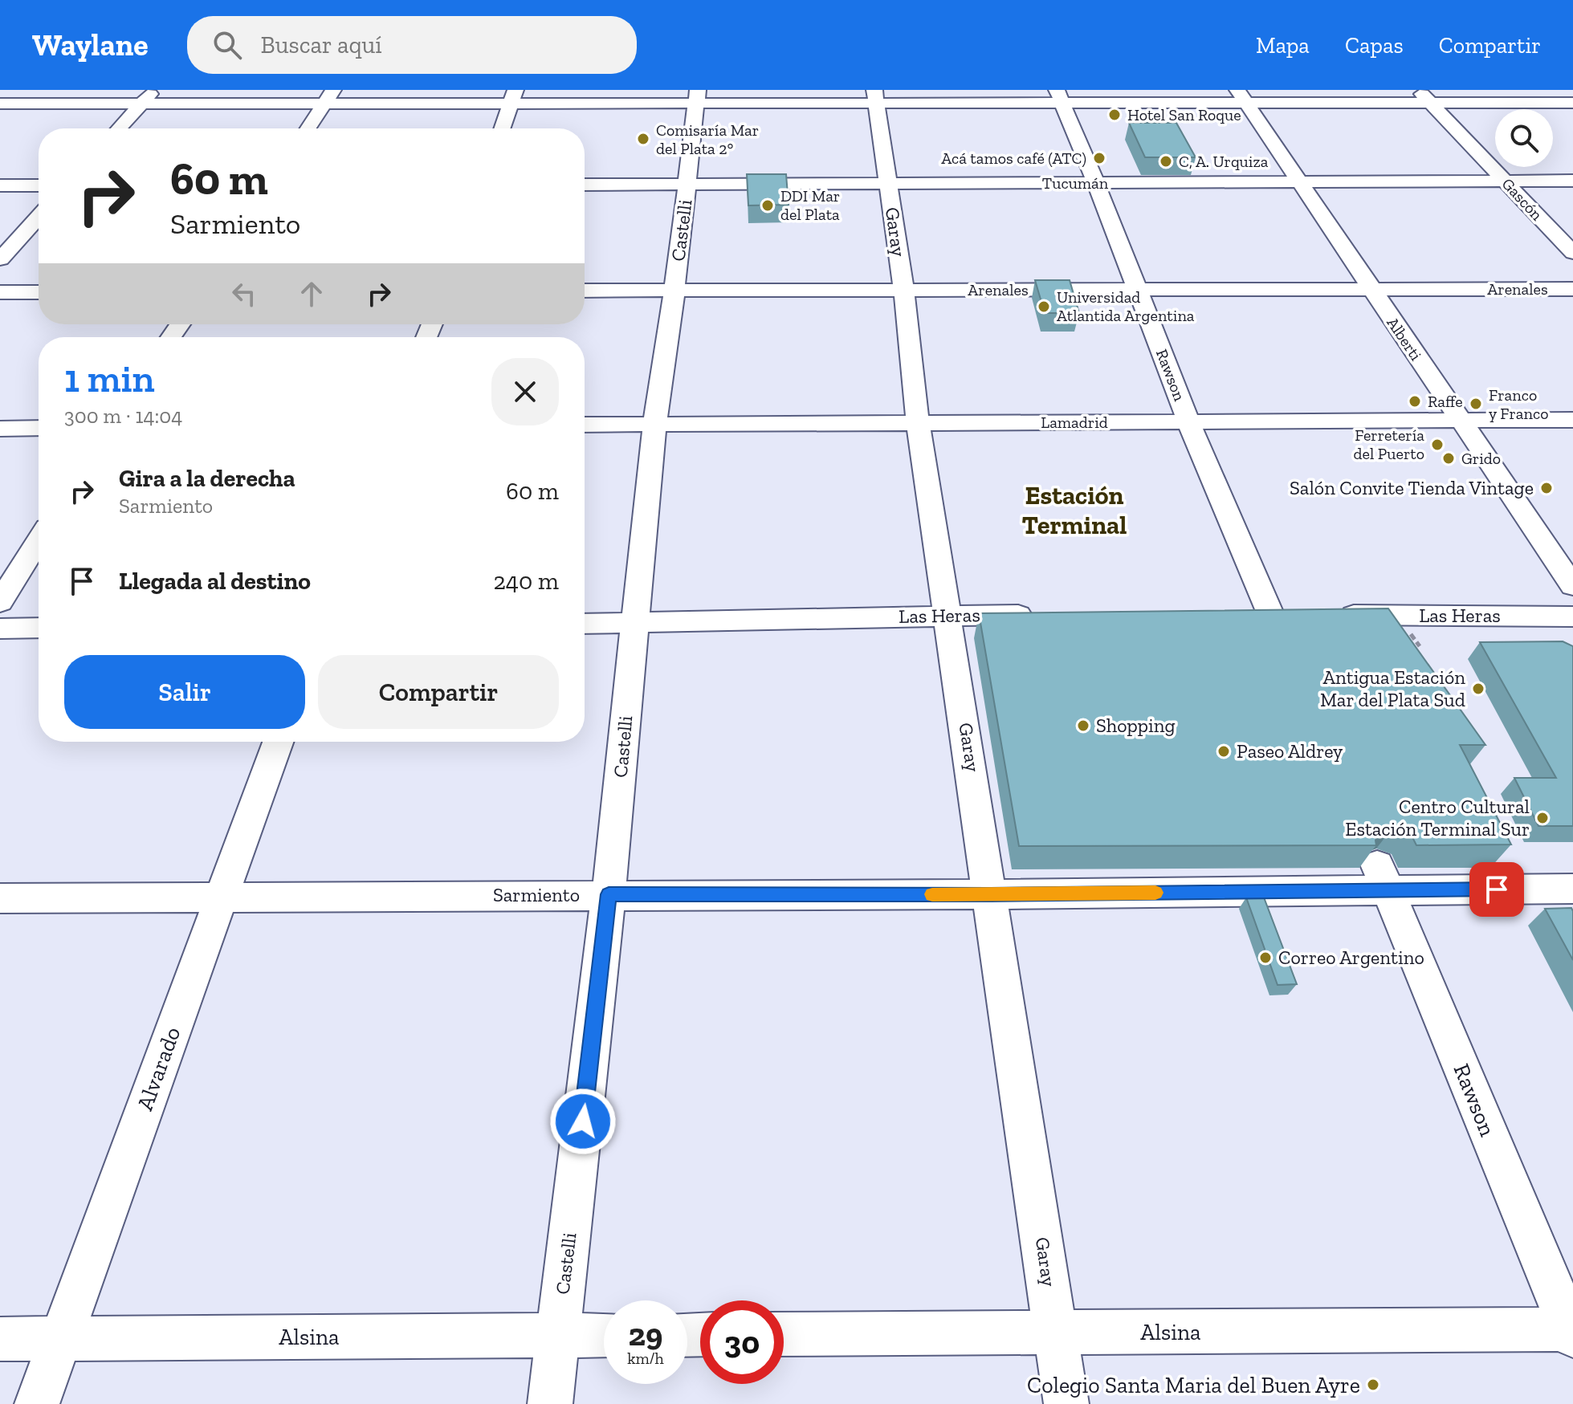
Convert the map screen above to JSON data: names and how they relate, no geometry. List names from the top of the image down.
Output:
{
  "streets": {
    "street": [
      "Tucumán",
      "Gascón",
      "Castelli",
      "Garay",
      "Arenales",
      "Alberti",
      "Rawson",
      "Lamadrid",
      "Las Heras",
      "Sarmiento",
      "Alvarado",
      "Alsina"
    ]
  },
  "crossings": [
    ["Tucumán", "Gascón"],
    ["Tucumán", "Castelli"],
    ["Tucumán", "Garay"],
    ["Tucumán", "Alberti"],
    ["Tucumán", "Rawson"],
    ["Castelli", "Arenales"],
    ["Castelli", "Lamadrid"],
    ["Castelli", "Las Heras"],
    ["Castelli", "Sarmiento"],
    ["Castelli", "Alsina"],
    ["Garay", "Arenales"],
    ["Garay", "Lamadrid"],
    ["Garay", "Las Heras"],
    ["Garay", "Sarmiento"],
    ["Garay", "Alsina"],
    ["Arenales", "Alberti"],
    ["Arenales", "Rawson"],
    ["Alberti", "Lamadrid"],
    ["Rawson", "Lamadrid"],
    ["Rawson", "Sarmiento"],
    ["Rawson", "Alsina"],
    ["Sarmiento", "Alvarado"],
    ["Alvarado", "Alsina"]
  ],
  "districts": ["Estación Terminal"],
  "places": [
    "Hotel San Roque",
    "Comisaría Mar del Plata 2°",
    "Acá tamos café (ATC)",
    "C, A. Urquiza",
    "DDI Mar del Plata",
    "Universidad Atlantida Argentina",
    "Raffe",
    "Franco y Franco",
    "Ferretería del Puerto",
    "Grido",
    "Salón Convite Tienda Vintage",
    "Antigua Estación Mar del Plata Sud",
    "Shopping",
    "Paseo Aldrey",
    "Centro Cultural Estación Terminal Sur",
    "Correo Argentino",
    "Colegio Santa Maria del Buen Ayre"
  ],
  "page": {
    "header": "Waylane",
    "search": "Buscar aquí",
    "nav": ["Mapa", "Capas", "Compartir"],
    "turn": ["60 m", "Sarmiento"],
    "heading": ["1 min", "300 m · 14:04"],
    "list": [
      {
        "name": "Gira a la derecha",
        "note": "Sarmiento",
        "value": "60 m"
      },
      {
        "name": "Llegada al destino",
        "value": "240 m"
      }
    ],
    "buttons": ["Salir", "Compartir"],
    "speed": "29 km/h",
    "limit": "30"
  }
}
